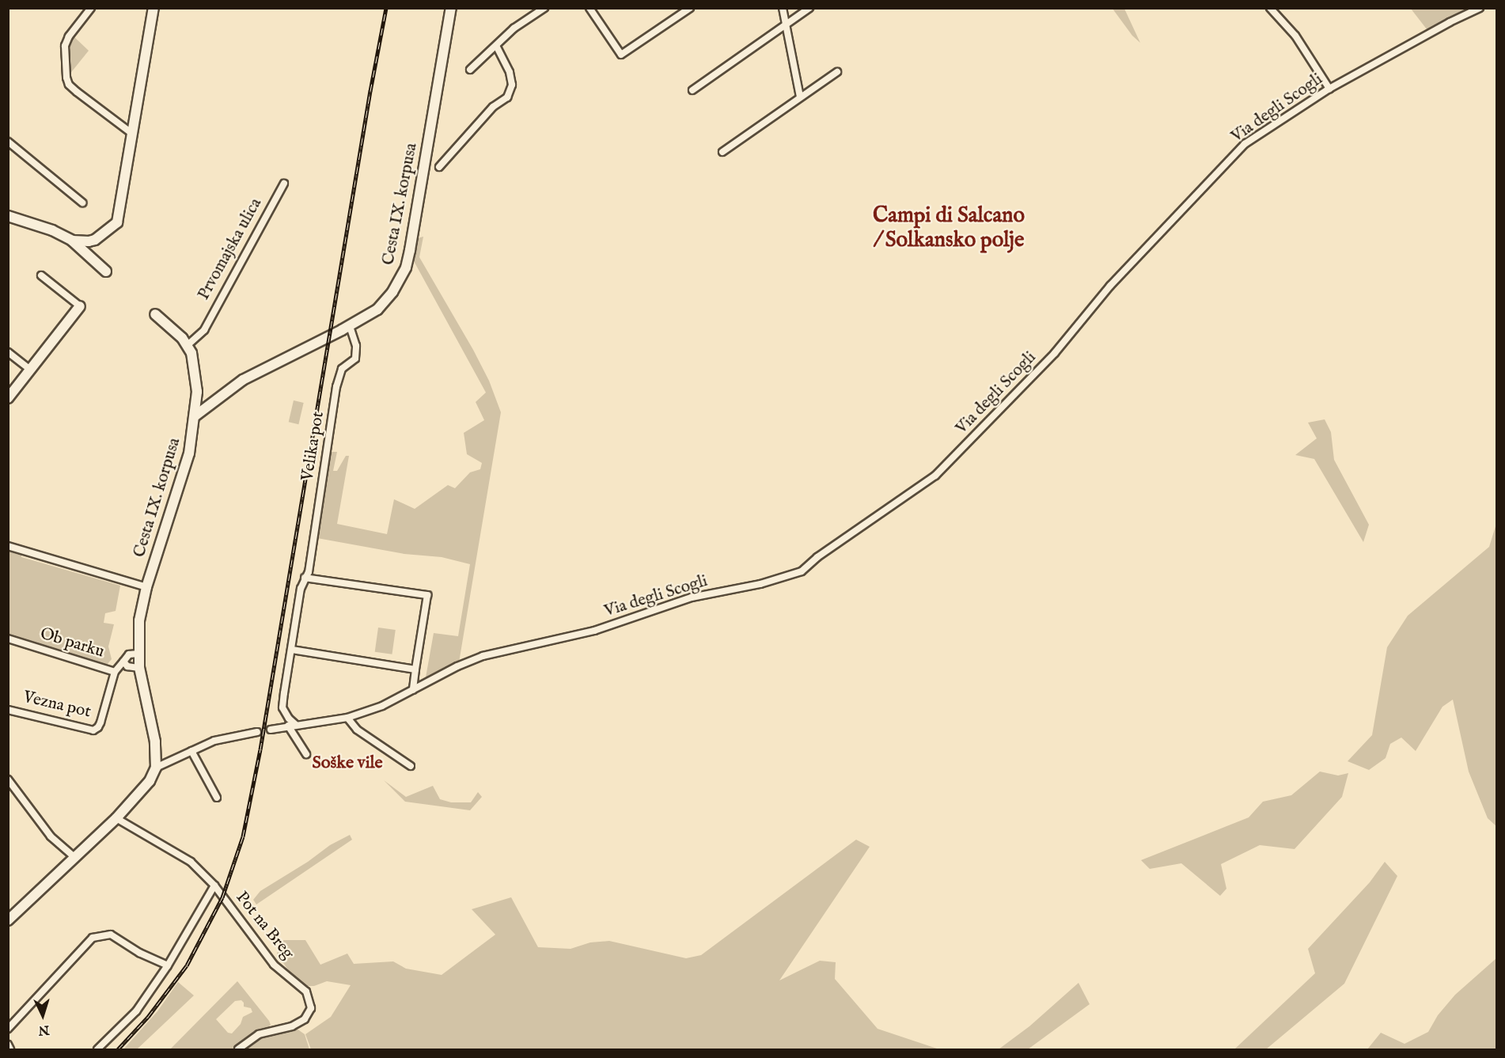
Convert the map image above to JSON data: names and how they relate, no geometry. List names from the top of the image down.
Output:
{
  "streets": {
    "main road": ["Cesta IX. korpusa"],
    "street": [
      "Via degli Scogli",
      "Prvomajska ulica",
      "Velika pot",
      "Ob parku",
      "Vezna pot",
      "Pot na Breg"
    ]
  },
  "crossings": [
    ["Cesta IX. korpusa", "Velika pot"],
    ["Ob parku", "Vezna pot"]
  ],
  "districts": ["Campi di Salcano / Solkansko polje", "Soške vile"],
  "north": "bottom"
}
